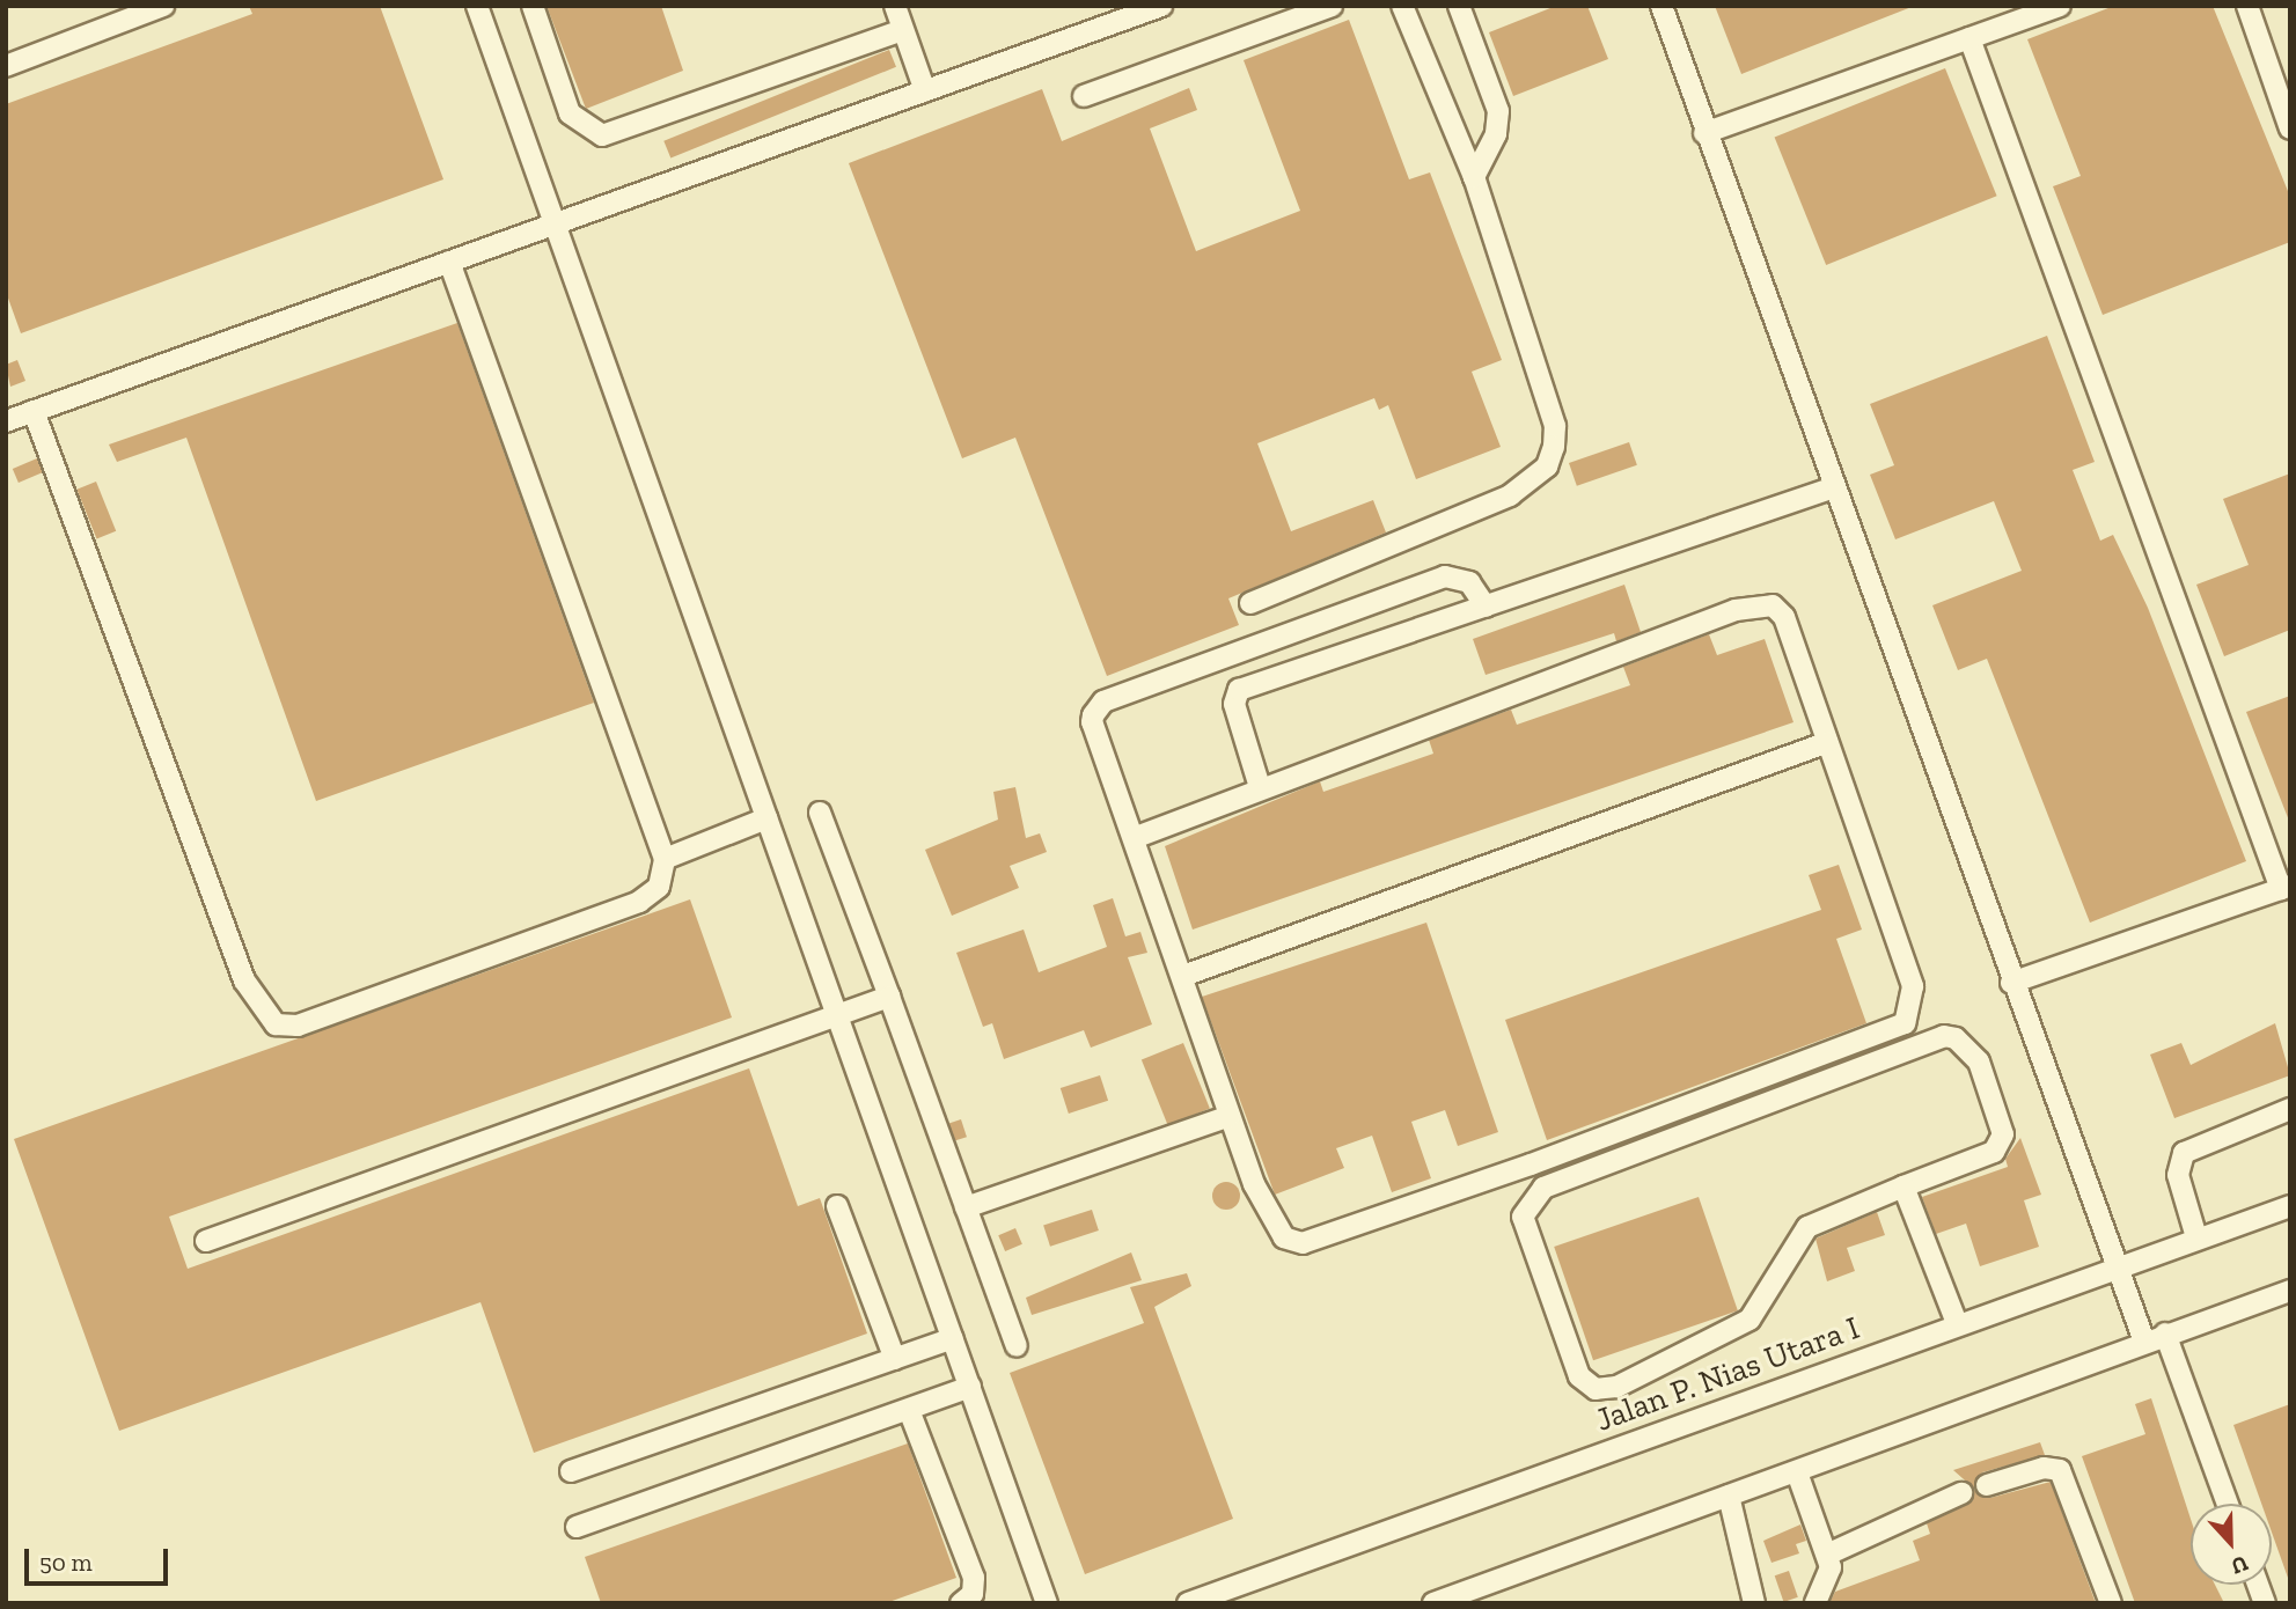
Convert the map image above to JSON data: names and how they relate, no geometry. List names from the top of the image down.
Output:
{
  "streets": {
    "street": ["Jalan P. Nias Utara I"]
  },
  "scale_bar": "50 m",
  "north": "bottom"
}
